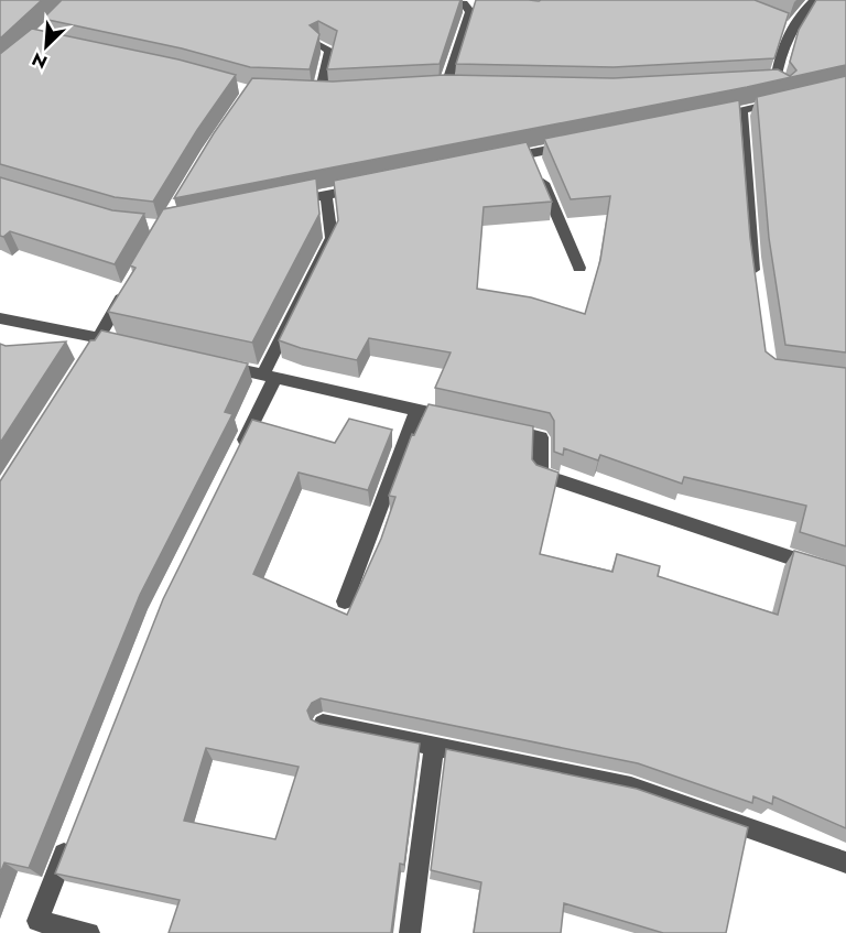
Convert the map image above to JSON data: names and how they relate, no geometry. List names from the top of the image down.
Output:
{
  "north": "bottom left"
}
